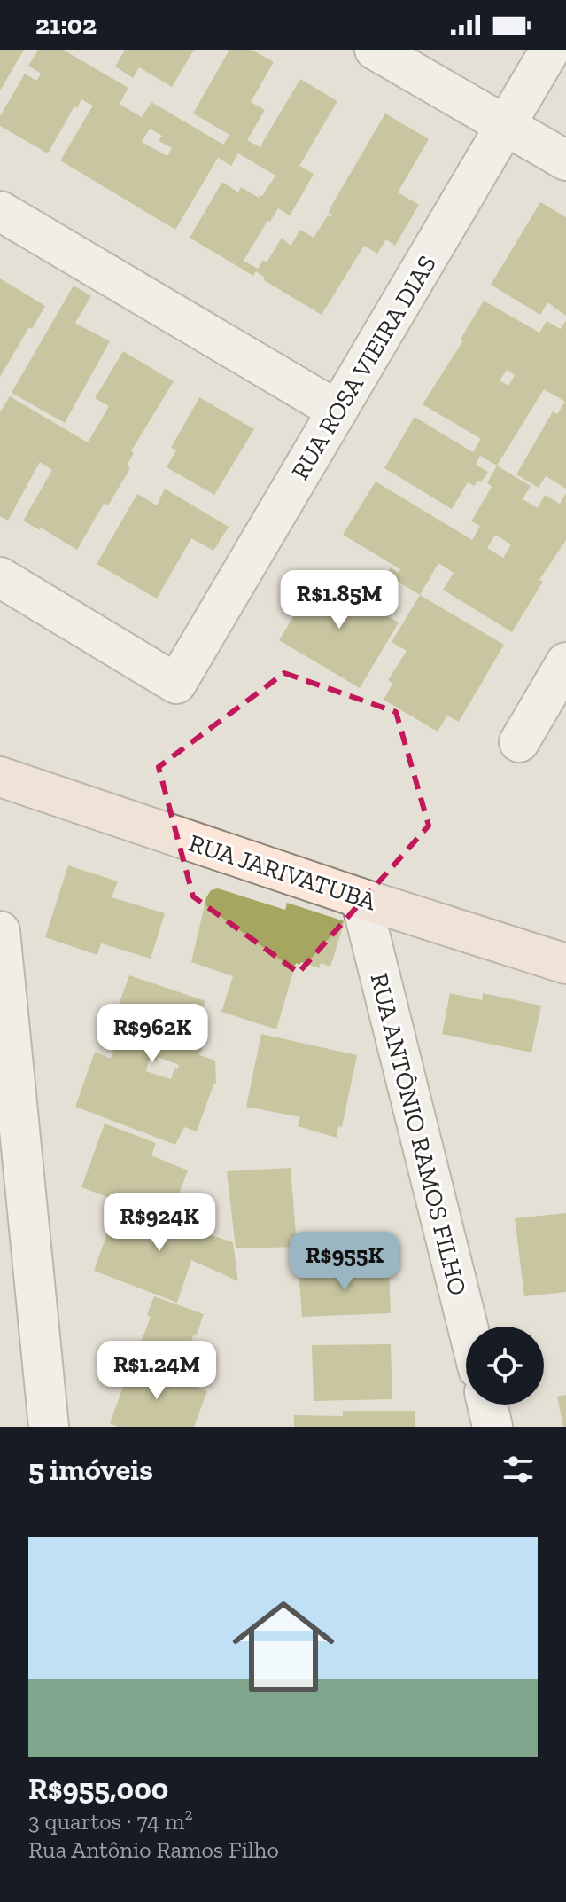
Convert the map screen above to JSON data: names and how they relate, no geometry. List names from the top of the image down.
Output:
{
  "streets": {
    "main road": ["RUA JARIVATUBA"],
    "street": ["RUA ROSA VIEIRA DIAS", "RUA ANTÔNIO RAMOS FILHO"]
  },
  "crossings": [
    ["RUA JARIVATUBA", "RUA ANTÔNIO RAMOS FILHO"]
  ],
  "page": {
    "status": "21:02",
    "price": [
      "R$1.85M",
      "R$962K",
      "R$924K",
      "R$955K",
      "R$1.24M"
    ],
    "heading": "5 imóveis",
    "list": [
      {
        "name": "R$955,000",
        "note": "3 quartos · 74 m² · Rua Antônio Ramos Filho"
      }
    ]
  }
}
